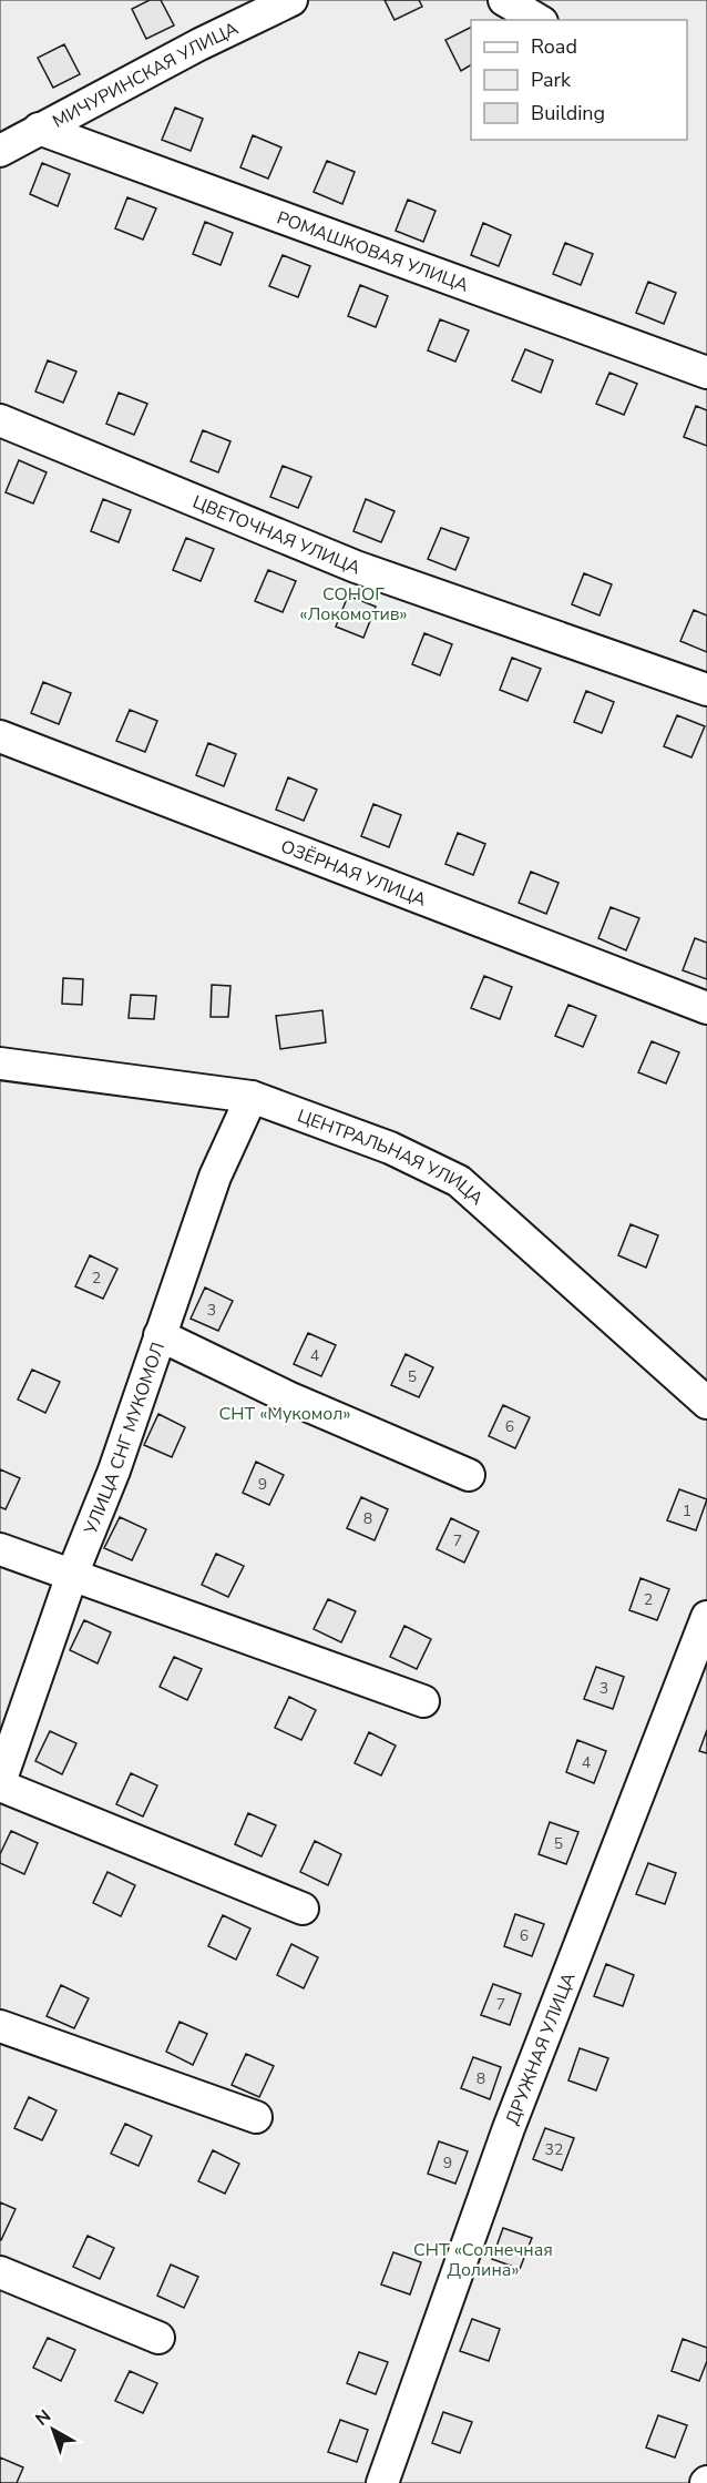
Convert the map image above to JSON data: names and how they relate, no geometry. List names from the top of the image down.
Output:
{
  "streets": {
    "street": [
      "МИЧУРИНСКАЯ УЛИЦА",
      "РОМАШКОВАЯ УЛИЦА",
      "ЦВЕТОЧНАЯ УЛИЦА",
      "ОЗЁРНАЯ УЛИЦА",
      "ЦЕНТРАЛЬНАЯ УЛИЦА",
      "УЛИЦА СНГ МУКОМОЛ",
      "ДРУЖНАЯ УЛИЦА"
    ]
  },
  "crossings": [
    ["МИЧУРИНСКАЯ УЛИЦА", "РОМАШКОВАЯ УЛИЦА"],
    ["ЦЕНТРАЛЬНАЯ УЛИЦА", "УЛИЦА СНГ МУКОМОЛ"]
  ],
  "parks": ["СОНОГ «Локомотив»", "СНТ «Мукомол»", "СНТ «Солнечная Долина»"],
  "house_numbers": [
    "2",
    "3",
    "4",
    "5",
    "6",
    "9",
    "1",
    "8",
    "7",
    "2",
    "3",
    "4",
    "5",
    "6",
    "7",
    "8",
    "32",
    "9"
  ],
  "legend": ["Road", "Park", "Building"],
  "north": "top left"
}
